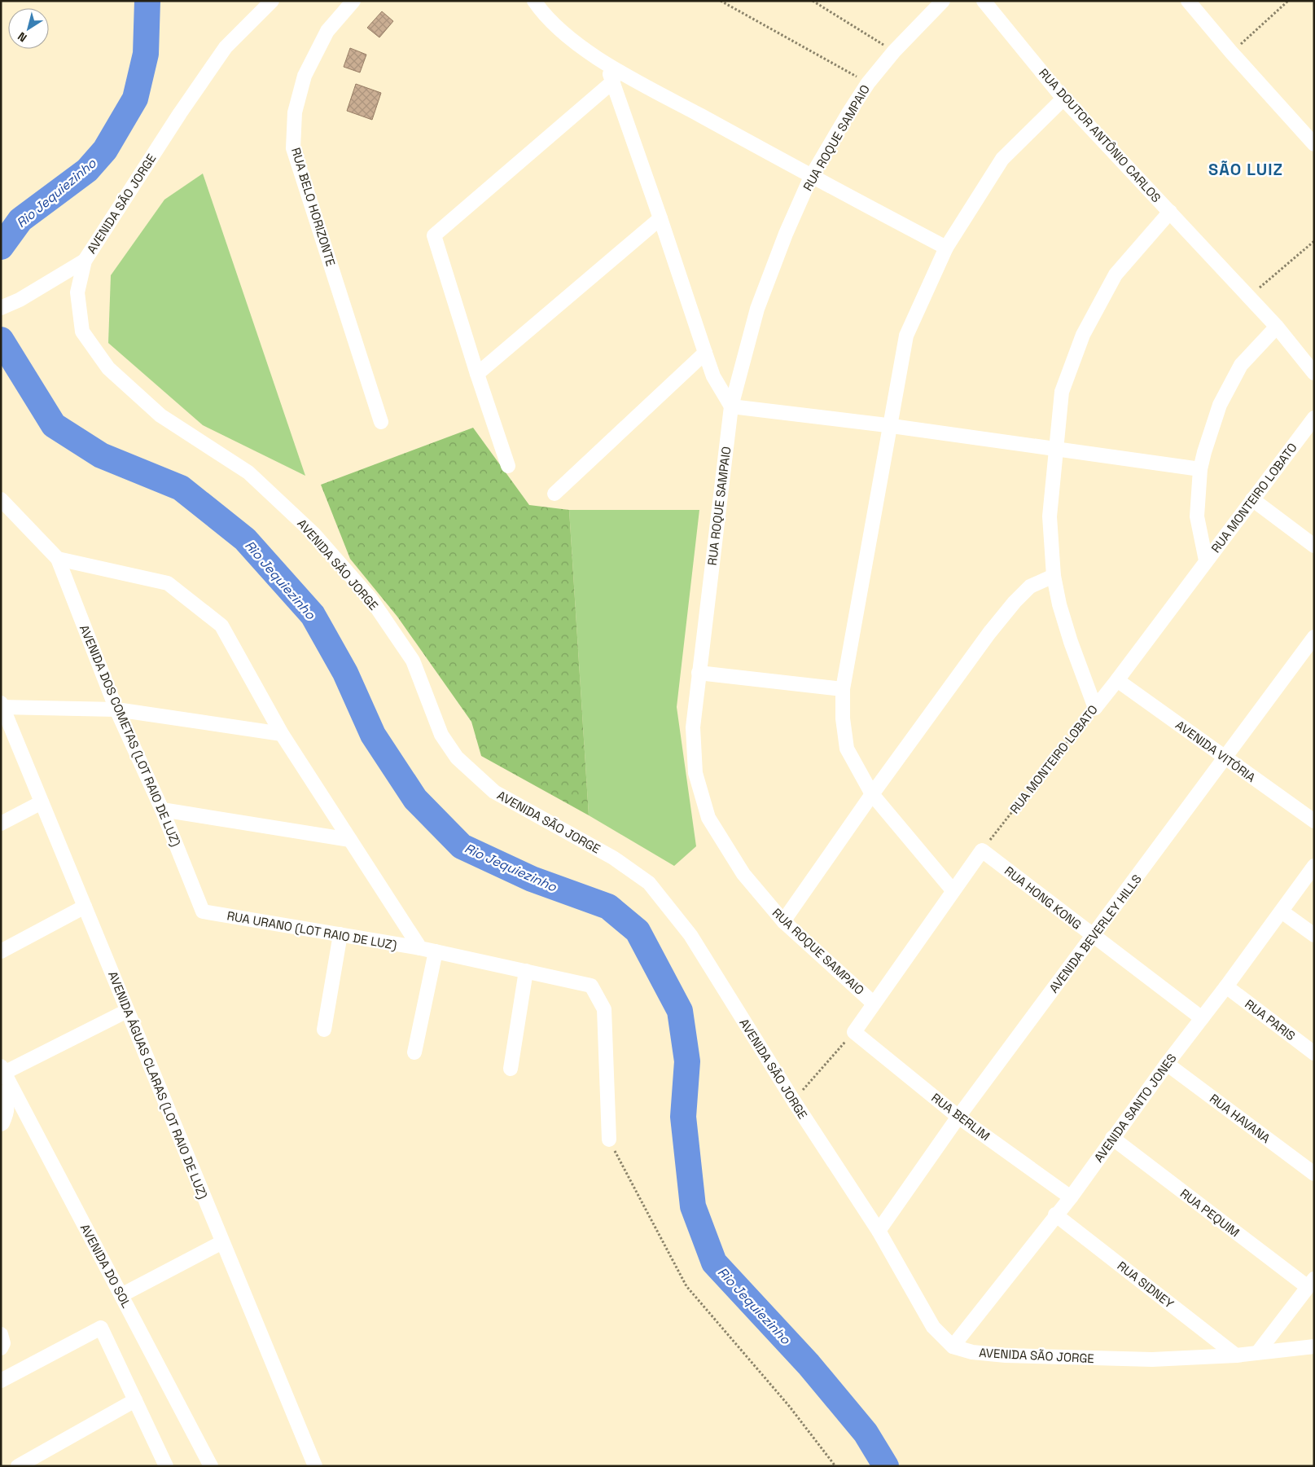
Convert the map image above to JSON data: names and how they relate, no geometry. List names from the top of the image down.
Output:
{
  "streets": {
    "street": [
      "RUA DOUTOR ANTÔNIO CARLOS",
      "RUA ROQUE SAMPAIO",
      "AVENIDA SÃO JORGE",
      "RUA BELO HORIZONTE",
      "RUA MONTEIRO LOBATO",
      "AVENIDA DOS COMETAS (LOT RAIO DE LUZ)",
      "AVENIDA VITÓRIA",
      "RUA HONG KONG",
      "RUA URANO (LOT RAIO DE LUZ)",
      "AVENIDA BEVERLEY HILLS",
      "RUA PARIS",
      "AVENIDA ÁGUAS CLARAS (LOT RAIO DE LUZ)",
      "AVENIDA SANTO JONES",
      "RUA BERLIM",
      "RUA HAVANA",
      "RUA PEQUIM",
      "AVENIDA DO SOL",
      "RUA SIDNEY"
    ]
  },
  "crossings": [
    ["RUA DOUTOR ANTÔNIO CARLOS", "RUA MONTEIRO LOBATO"],
    ["AVENIDA SÃO JORGE", "AVENIDA BEVERLEY HILLS"],
    ["AVENIDA SÃO JORGE", "AVENIDA SANTO JONES"],
    ["AVENIDA SÃO JORGE", "RUA SIDNEY"],
    ["RUA MONTEIRO LOBATO", "AVENIDA VITÓRIA"],
    ["RUA MONTEIRO LOBATO", "RUA HONG KONG"],
    ["AVENIDA DOS COMETAS (LOT RAIO DE LUZ)", "RUA URANO (LOT RAIO DE LUZ)"],
    ["AVENIDA VITÓRIA", "AVENIDA BEVERLEY HILLS"],
    ["RUA HONG KONG", "AVENIDA BEVERLEY HILLS"],
    ["RUA HONG KONG", "AVENIDA SANTO JONES"],
    ["AVENIDA BEVERLEY HILLS", "RUA BERLIM"],
    ["RUA PARIS", "AVENIDA SANTO JONES"],
    ["AVENIDA SANTO JONES", "RUA BERLIM"],
    ["AVENIDA SANTO JONES", "RUA HAVANA"],
    ["AVENIDA SANTO JONES", "RUA PEQUIM"],
    ["AVENIDA SANTO JONES", "RUA SIDNEY"]
  ],
  "districts": ["SÃO LUIZ"],
  "water": ["Rio Jequiezinho"],
  "north": "bottom left"
}
